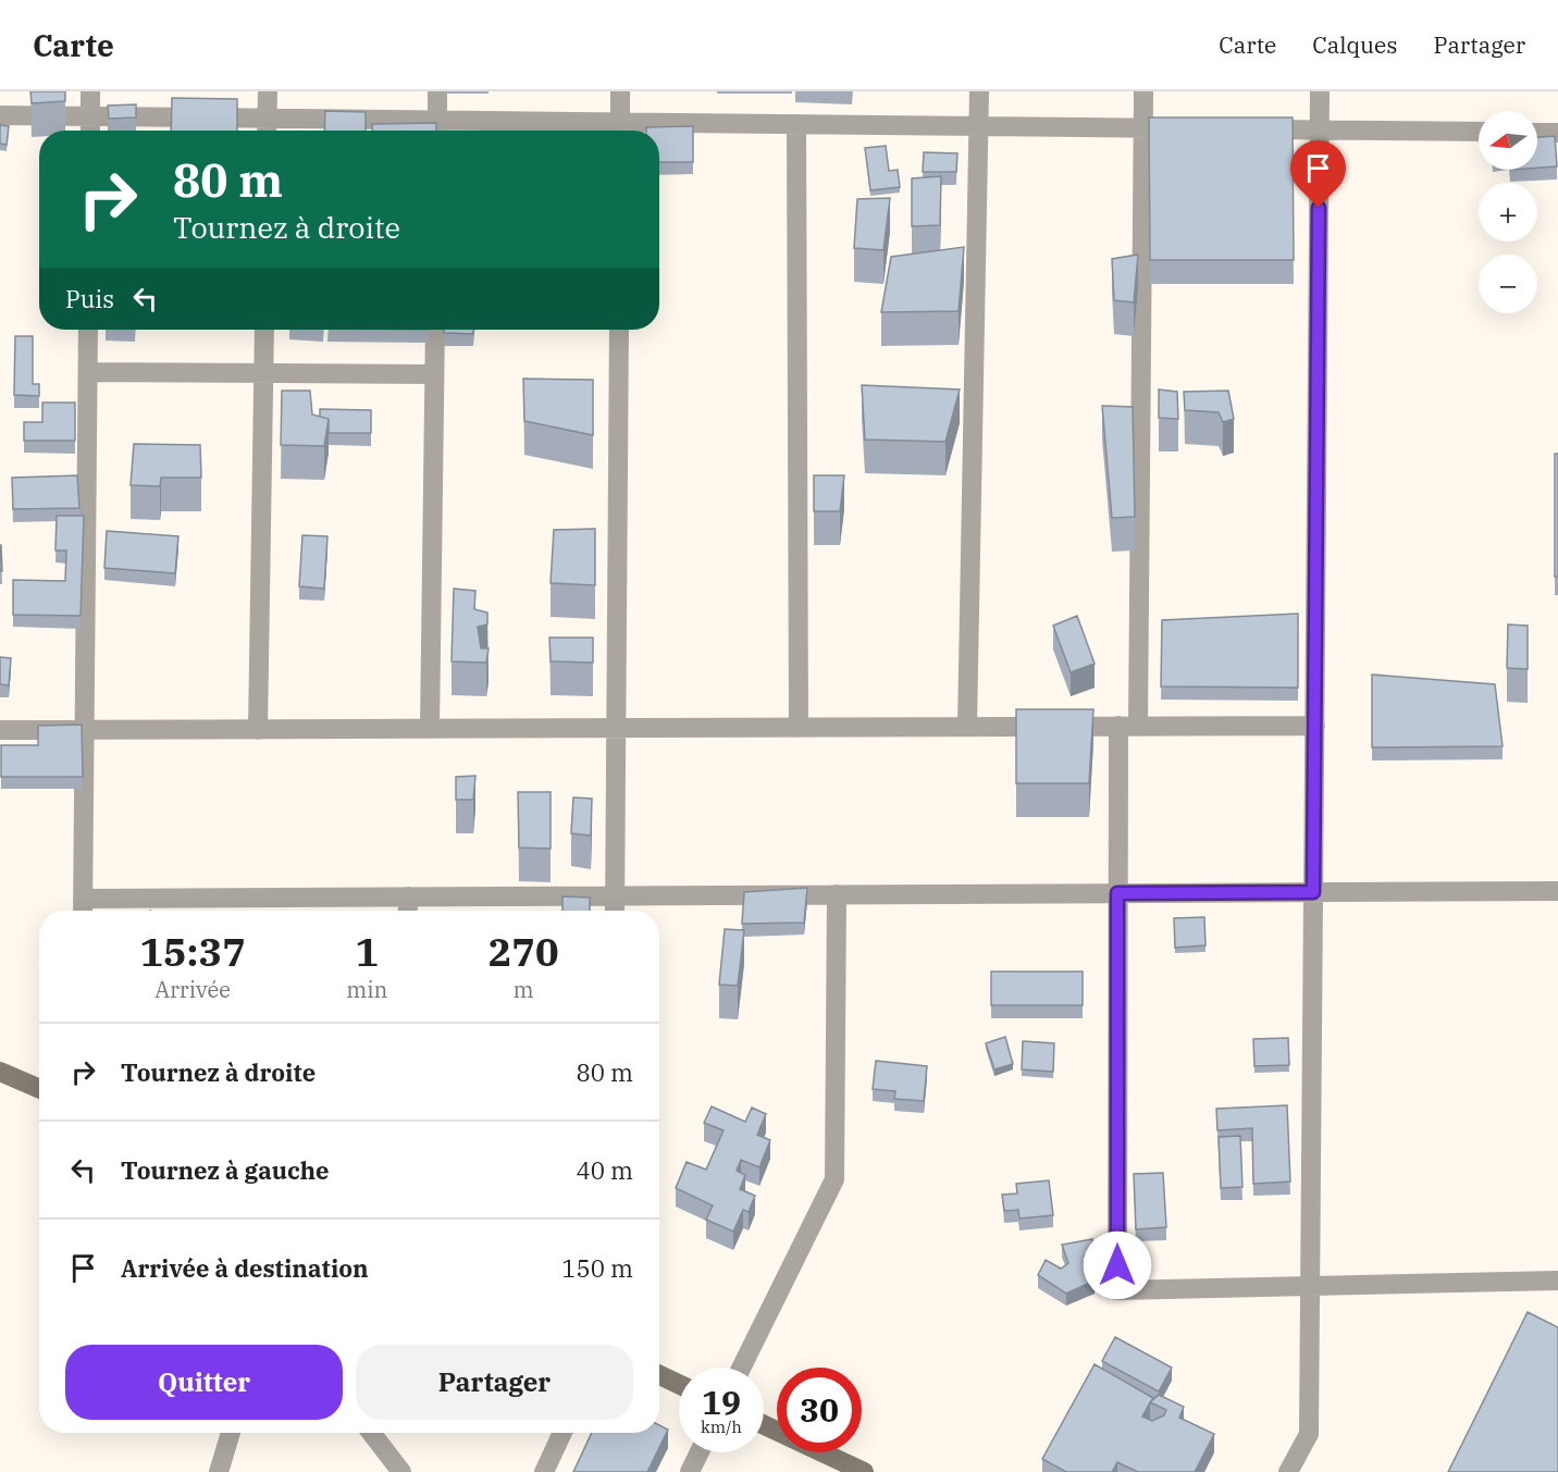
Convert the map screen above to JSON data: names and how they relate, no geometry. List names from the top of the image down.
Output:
{
  "north": "left",
  "page": {
    "header": "Carte",
    "nav": ["Carte", "Calques", "Partager"],
    "map_buttons": ["+", "−"],
    "turn": ["80 m", "Tournez à droite"],
    "then": "Puis",
    "eta": [
      "15:37",
      "Arrivée",
      "1",
      "min",
      "270",
      "m"
    ],
    "list": [
      {
        "name": "Tournez à droite",
        "value": "80 m"
      },
      {
        "name": "Tournez à gauche",
        "value": "40 m"
      },
      {
        "name": "Arrivée à destination",
        "value": "150 m"
      }
    ],
    "buttons": ["Quitter", "Partager"],
    "speed": "19 km/h",
    "limit": "30"
  }
}
